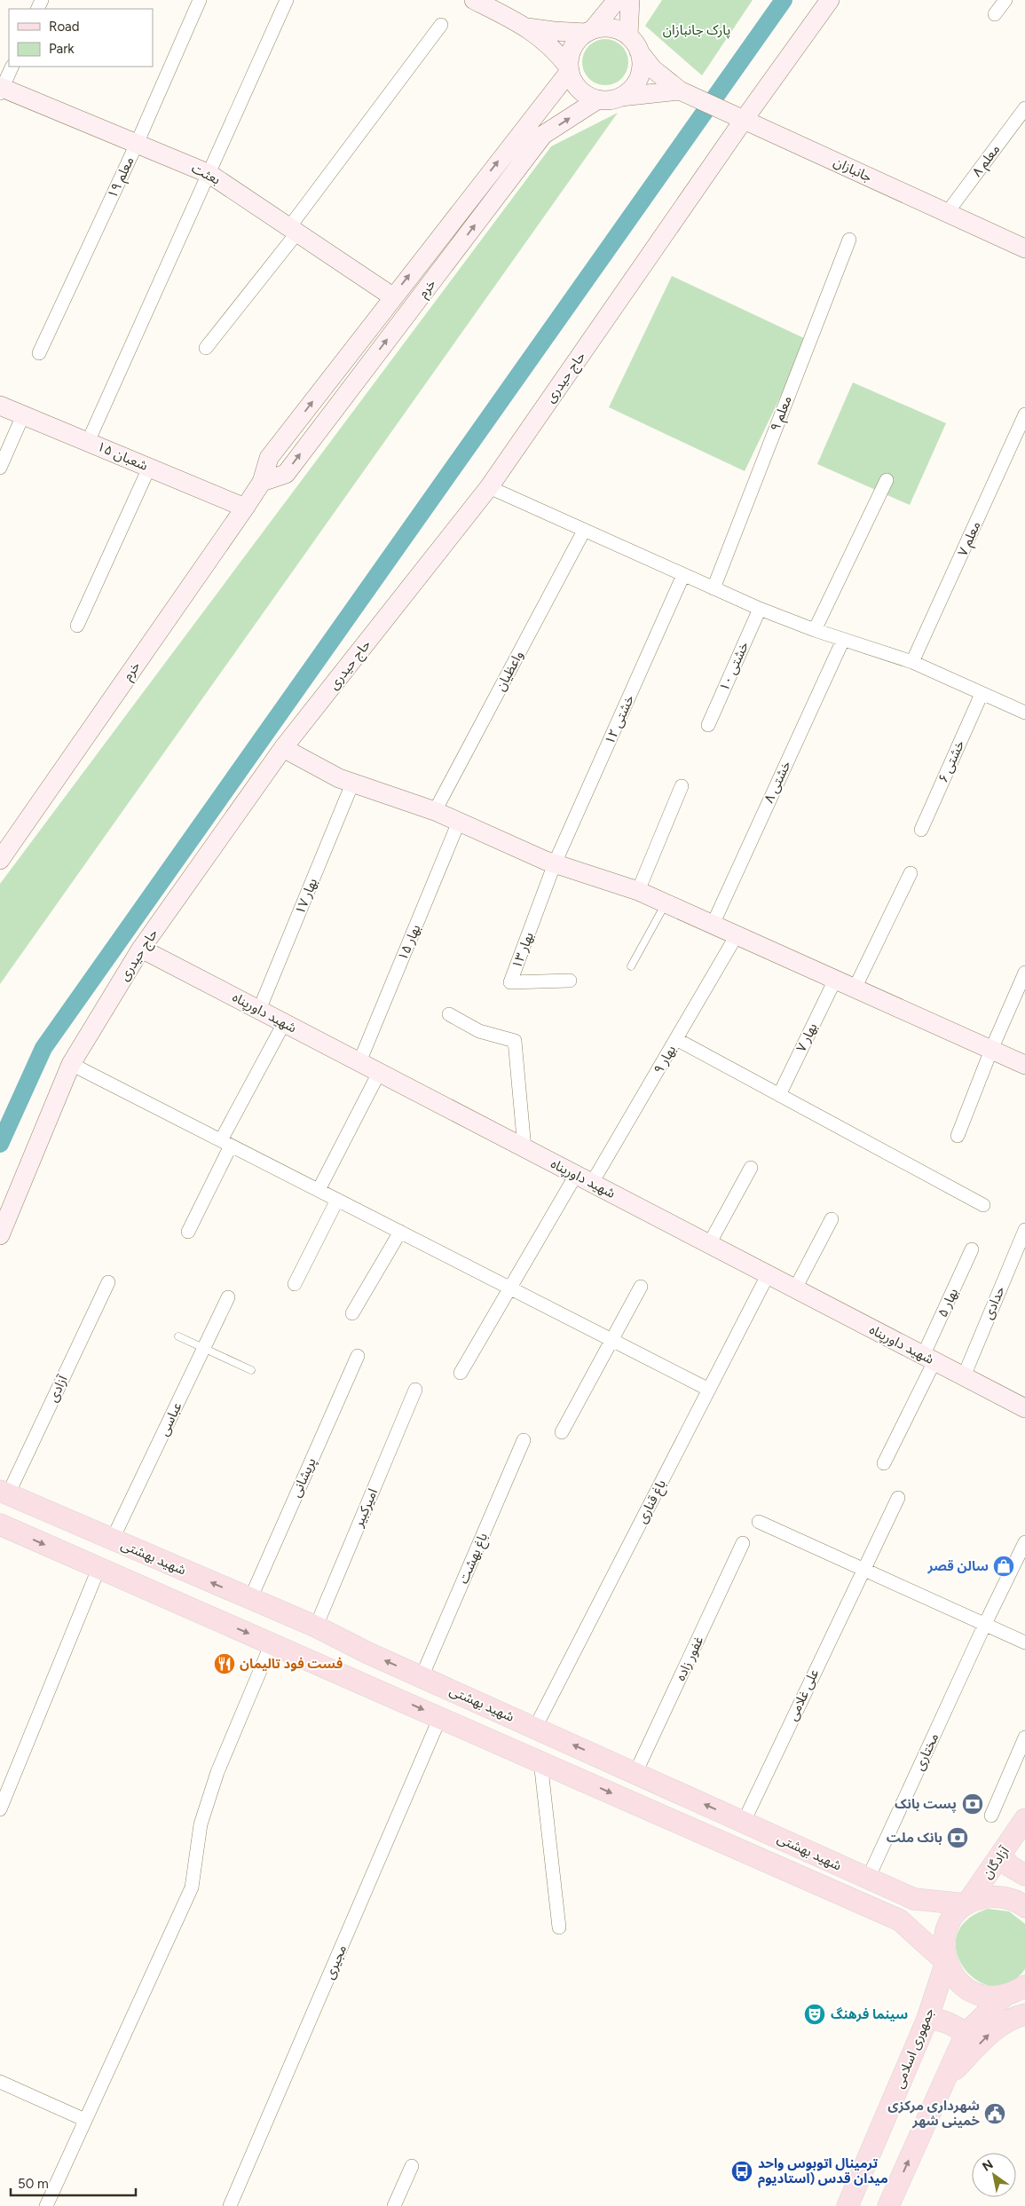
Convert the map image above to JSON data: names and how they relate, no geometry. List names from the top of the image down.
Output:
{
  "streets": {
    "main road": ["شهید بهشتی", "آزادگان", "جمهوری اسلامی"],
    "street": [
      "معلم ۸",
      "جانبازان",
      "بعثت",
      "معلم ۱۹",
      "خرم",
      "حاج حیدری",
      "معلم ۹",
      "۱۵ شعبان",
      "معلم ۷",
      "خشتی ۱۰",
      "واعظیان",
      "خشتی ۱۲",
      "خشتی ۶",
      "خشتی ۸",
      "بهار ۱۷",
      "بهار ۱۵",
      "بهار ۱۳",
      "شهید داورپناه",
      "بهار ۷",
      "بهار ۹",
      "بهار ۵",
      "حدادی",
      "آزادی",
      "عباسی",
      "پریشانی",
      "باغ قناری",
      "امیرکبیر",
      "باغ بهشت",
      "غفور زاده",
      "علی غلامی",
      "مختاری",
      "مجیری"
    ]
  },
  "crossings": [
    ["معلم ۸", "جانبازان"],
    ["جانبازان", "حاج حیدری"],
    ["بعثت", "معلم ۱۹"],
    ["بعثت", "خرم"],
    ["خرم", "۱۵ شعبان"],
    ["حاج حیدری", "شهید داورپناه"],
    ["خشتی ۱۲", "بهار ۱۳"],
    ["بهار ۱۷", "شهید داورپناه"],
    ["بهار ۱۵", "شهید داورپناه"],
    ["شهید داورپناه", "بهار ۹"],
    ["شهید داورپناه", "بهار ۵"],
    ["شهید داورپناه", "حدادی"],
    ["شهید داورپناه", "باغ قناری"],
    ["آزادی", "شهید بهشتی"],
    ["عباسی", "شهید بهشتی"],
    ["پریشانی", "شهید بهشتی"],
    ["باغ قناری", "شهید بهشتی"],
    ["امیرکبیر", "شهید بهشتی"],
    ["شهید بهشتی", "باغ بهشت"],
    ["شهید بهشتی", "غفور زاده"],
    ["شهید بهشتی", "علی غلامی"],
    ["شهید بهشتی", "مختاری"],
    ["شهید بهشتی", "آزادگان"],
    ["شهید بهشتی", "مجیری"],
    ["شهید بهشتی", "جمهوری اسلامی"],
    ["آزادگان", "جمهوری اسلامی"]
  ],
  "parks": ["پارک جانبازان"],
  "places": {
    "shop": ["سالن قصر"],
    "restaurant": ["فست فود تالیمان"],
    "bank": ["پست بانک", "بانک ملت"],
    "theatre": ["سینما فرهنگ"],
    "public building": ["شهرداری مرکزی خمینی شهر"],
    "bus stop": ["ترمینال اتوبوس واحد میدان قدس (استادیوم"]
  },
  "legend": ["Road", "Park"],
  "scale_bar": "50 m",
  "north": "top left"
}
